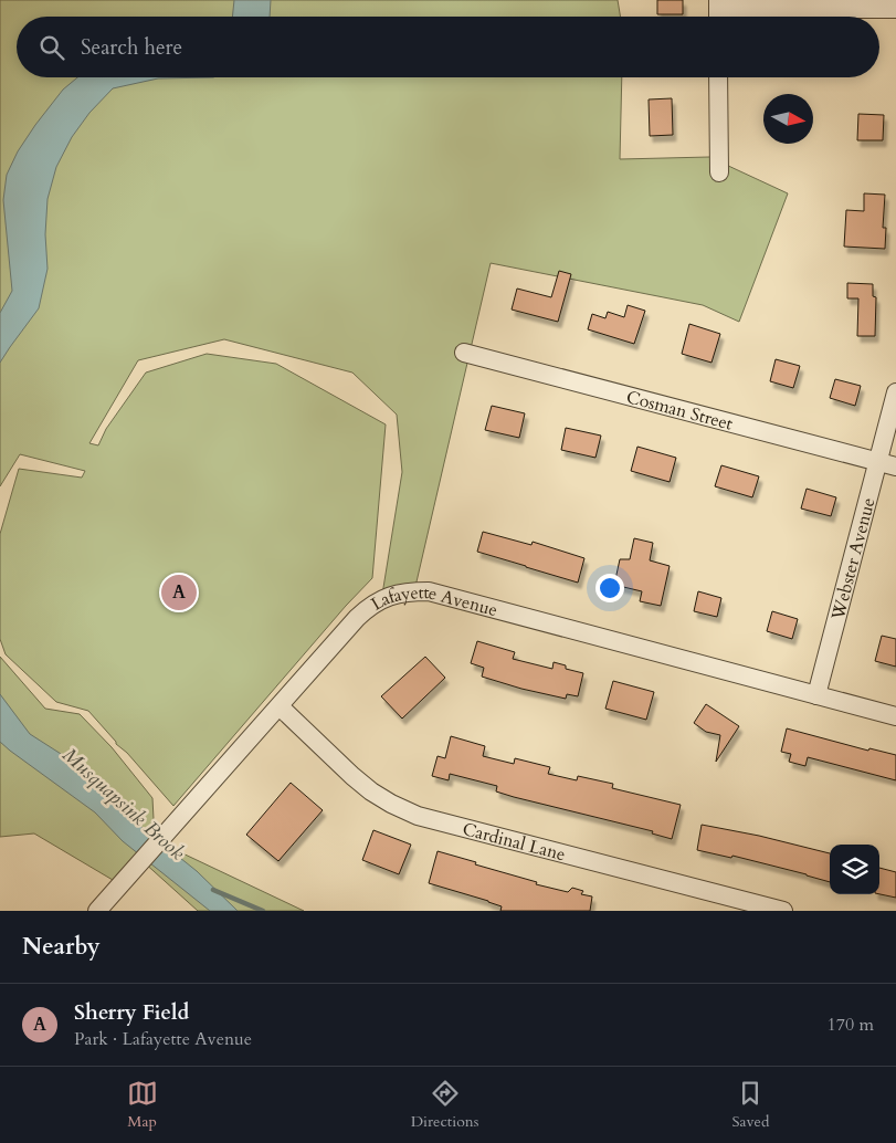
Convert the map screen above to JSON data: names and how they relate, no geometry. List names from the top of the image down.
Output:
{
  "streets": {
    "street": [
      "Cosman Street",
      "Webster Avenue",
      "Lafayette Avenue",
      "Cardinal Lane"
    ]
  },
  "crossings": [
    ["Cosman Street", "Webster Avenue"],
    ["Webster Avenue", "Lafayette Avenue"],
    ["Lafayette Avenue", "Cardinal Lane"]
  ],
  "water": ["Musquapsink Brook"],
  "north": "right",
  "page": {
    "search": "Search here",
    "pins": "A",
    "heading": "Nearby",
    "list": [
      {
        "mark": "A",
        "name": "Sherry Field",
        "note": "Park · Lafayette Avenue",
        "value": "170 m"
      }
    ],
    "nav": ["Map", "Directions", "Saved"]
  }
}
